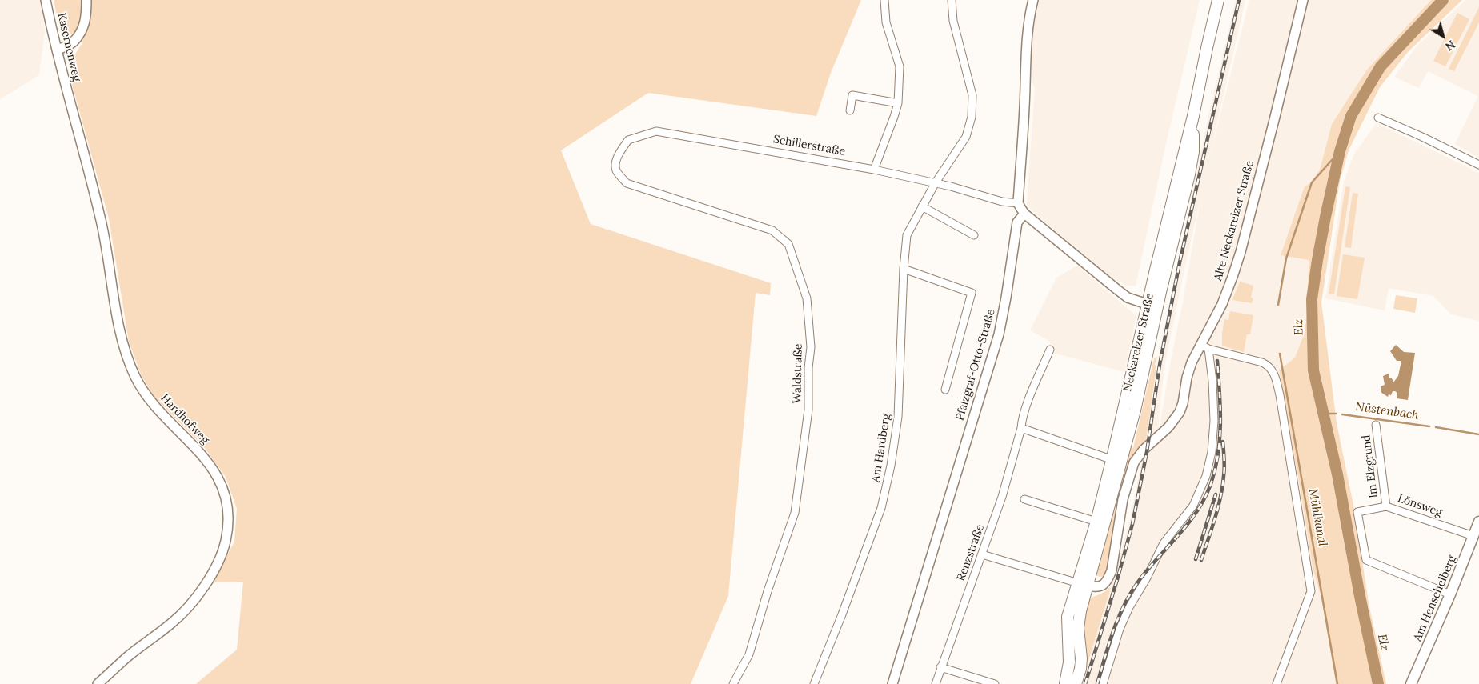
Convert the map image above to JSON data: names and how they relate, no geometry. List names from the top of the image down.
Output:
{
  "streets": {
    "main road": ["Neckarelzer Straße", "Am Henschelberg"],
    "street": [
      "Kasernenweg",
      "Schillerstraße",
      "Alte Neckarelzer Straße",
      "Pfalzgraf-Otto-Straße",
      "Waldstraße",
      "Hardhofweg",
      "Am Hardberg",
      "Im Elzgrund",
      "Lönsweg",
      "Renzstraße"
    ]
  },
  "crossings": [
    ["Kasernenweg", "Hardhofweg"],
    ["Schillerstraße", "Waldstraße"],
    ["Schillerstraße", "Am Hardberg"],
    ["Alte Neckarelzer Straße", "Neckarelzer Straße"],
    ["Im Elzgrund", "Lönsweg"],
    ["Lönsweg", "Am Henschelberg"]
  ],
  "water": ["Elz", "Nüstenbach", "Mühlkanal"],
  "north": "bottom right"
}
